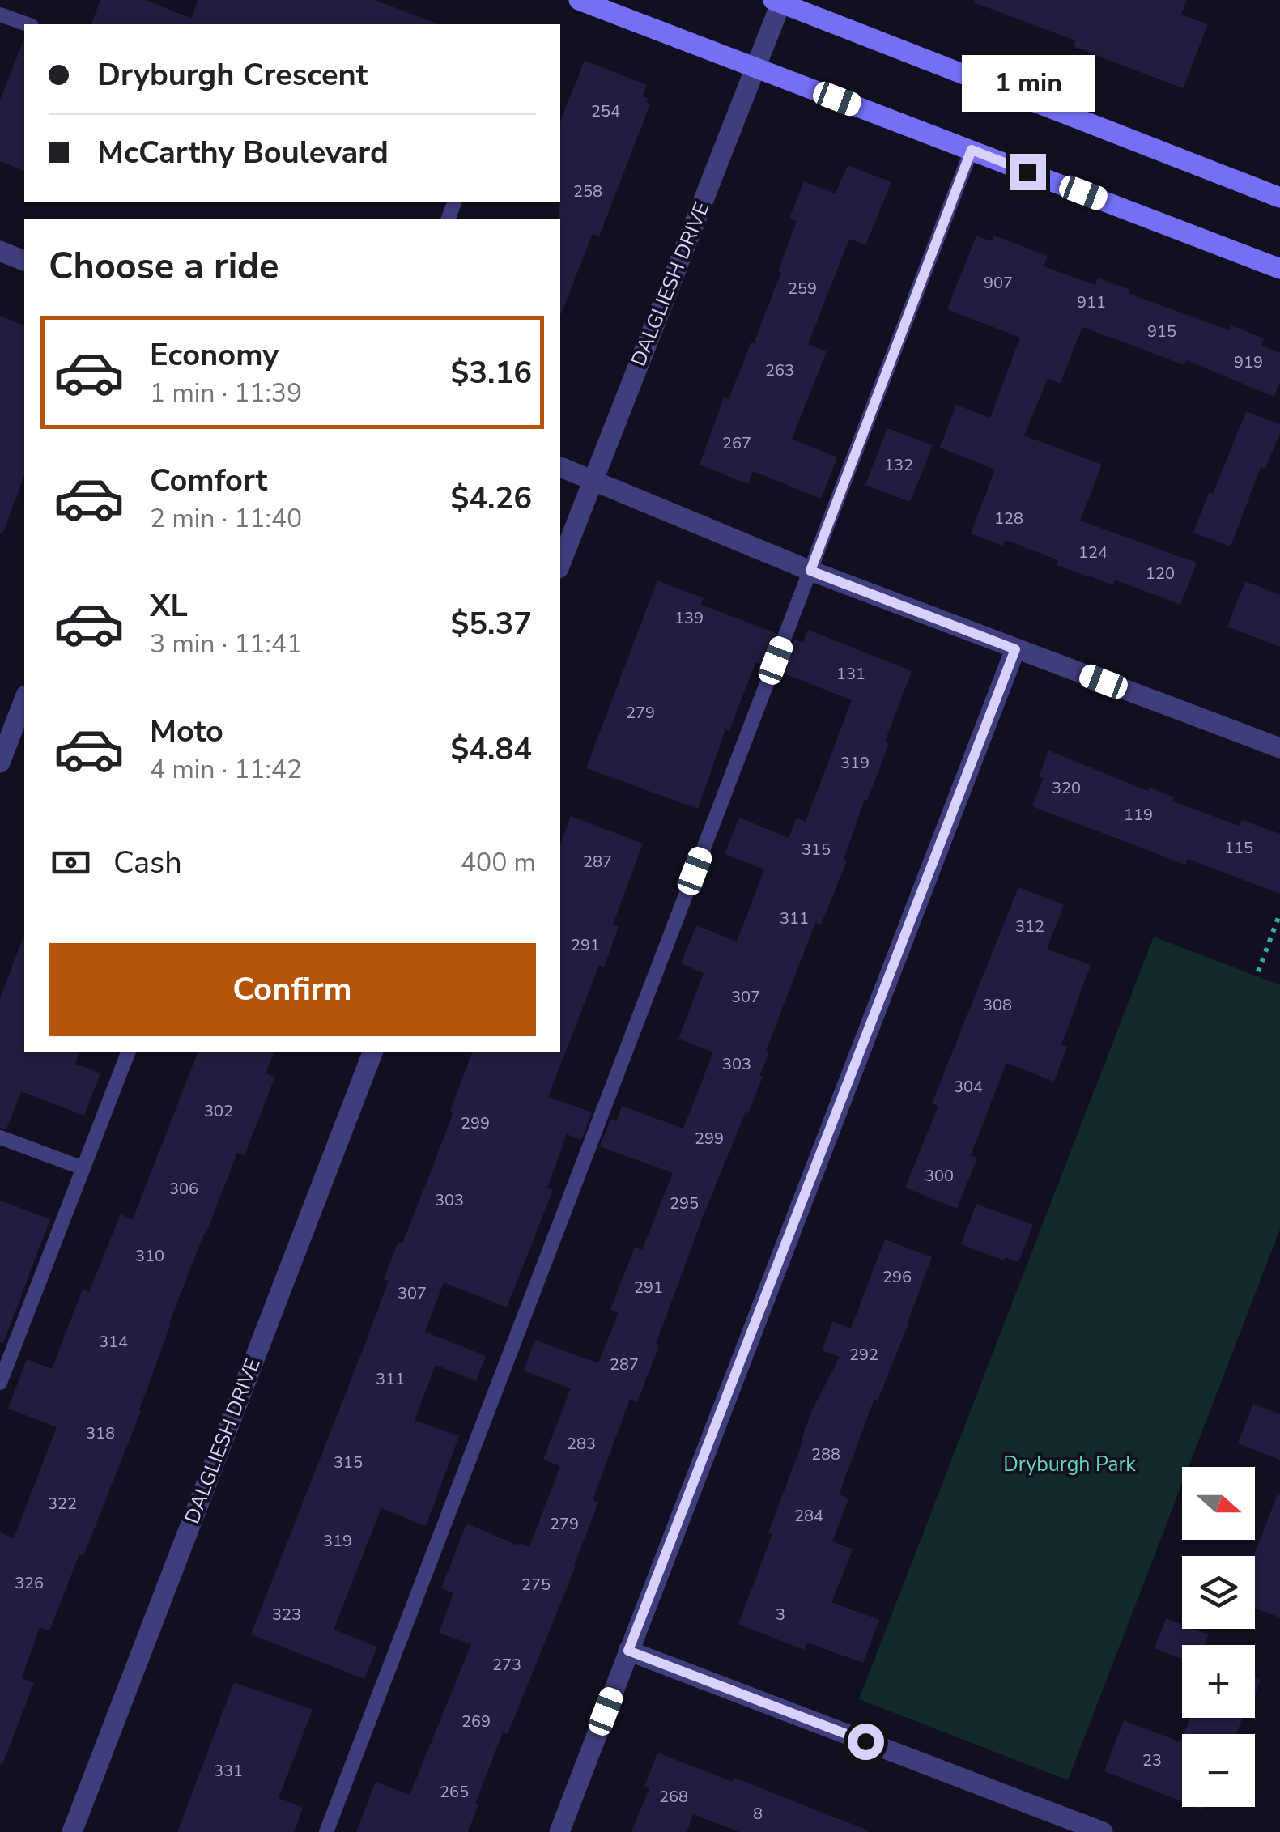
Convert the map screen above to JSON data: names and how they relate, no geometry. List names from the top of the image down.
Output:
{
  "streets": {
    "street": ["DALGLIESH DRIVE"]
  },
  "parks": ["Dryburgh Park"],
  "house_numbers": [
    "254",
    "258",
    "907",
    "259",
    "911",
    "915",
    "919",
    "263",
    "267",
    "132",
    "128",
    "124",
    "120",
    "139",
    "131",
    "279",
    "319",
    "320",
    "119",
    "115",
    "315",
    "287",
    "311",
    "312",
    "291",
    "307",
    "308",
    "303",
    "304",
    "302",
    "299",
    "299",
    "300",
    "306",
    "303",
    "295",
    "310",
    "296",
    "291",
    "307",
    "314",
    "292",
    "287",
    "311",
    "318",
    "283",
    "288",
    "315",
    "322",
    "284",
    "279",
    "319",
    "326",
    "275",
    "323",
    "3",
    "273",
    "269",
    "23",
    "331",
    "265",
    "268",
    "8"
  ],
  "north": "right",
  "page": {
    "banner": ["Dryburgh Crescent", "McCarthy Boulevard"],
    "bubble": "1 min",
    "heading": "Choose a ride",
    "list": [
      {
        "name": "Economy",
        "note": "1 min · 11:39",
        "value": "$3.16"
      },
      {
        "name": "Comfort",
        "note": "2 min · 11:40",
        "value": "$4.26"
      },
      {
        "name": "XL",
        "note": "3 min · 11:41",
        "value": "$5.37"
      },
      {
        "name": "Moto",
        "note": "4 min · 11:42",
        "value": "$4.84"
      }
    ],
    "pay": ["Cash", "400 m"],
    "buttons": "Confirm",
    "map_buttons": ["+", "−"]
  }
}
